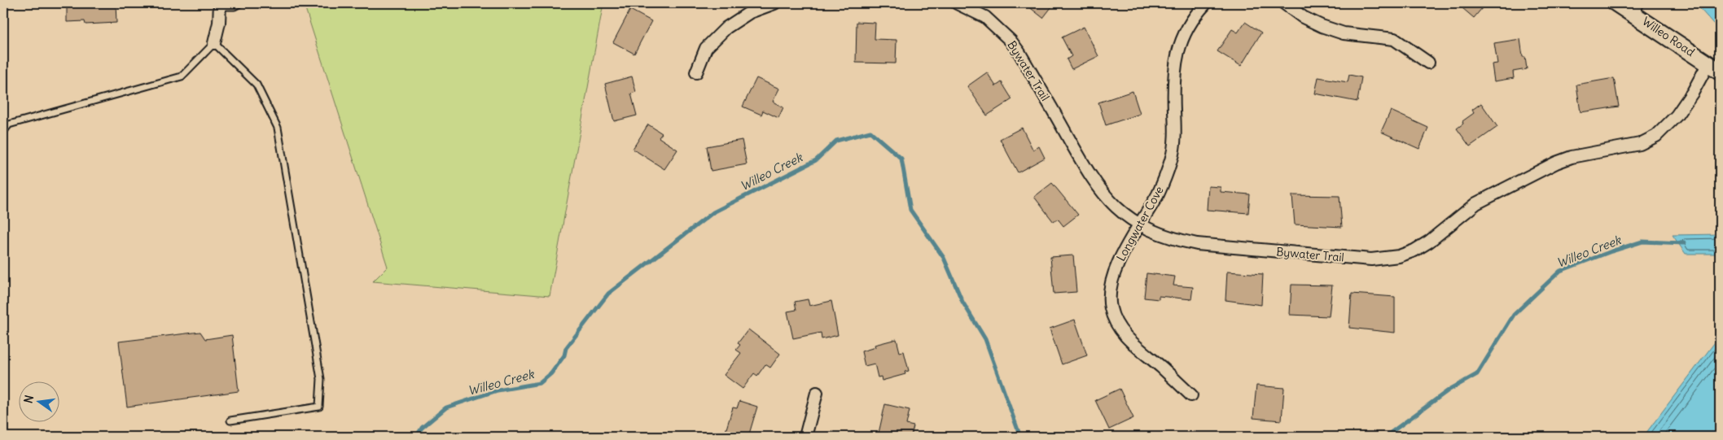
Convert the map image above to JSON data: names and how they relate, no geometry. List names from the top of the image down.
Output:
{
  "streets": {
    "street": ["Willeo Road", "Bywater Trail", "Longwater Cove"]
  },
  "crossings": [
    ["Willeo Road", "Bywater Trail"],
    ["Bywater Trail", "Longwater Cove"]
  ],
  "water": ["Willeo Creek"],
  "north": "left"
}
